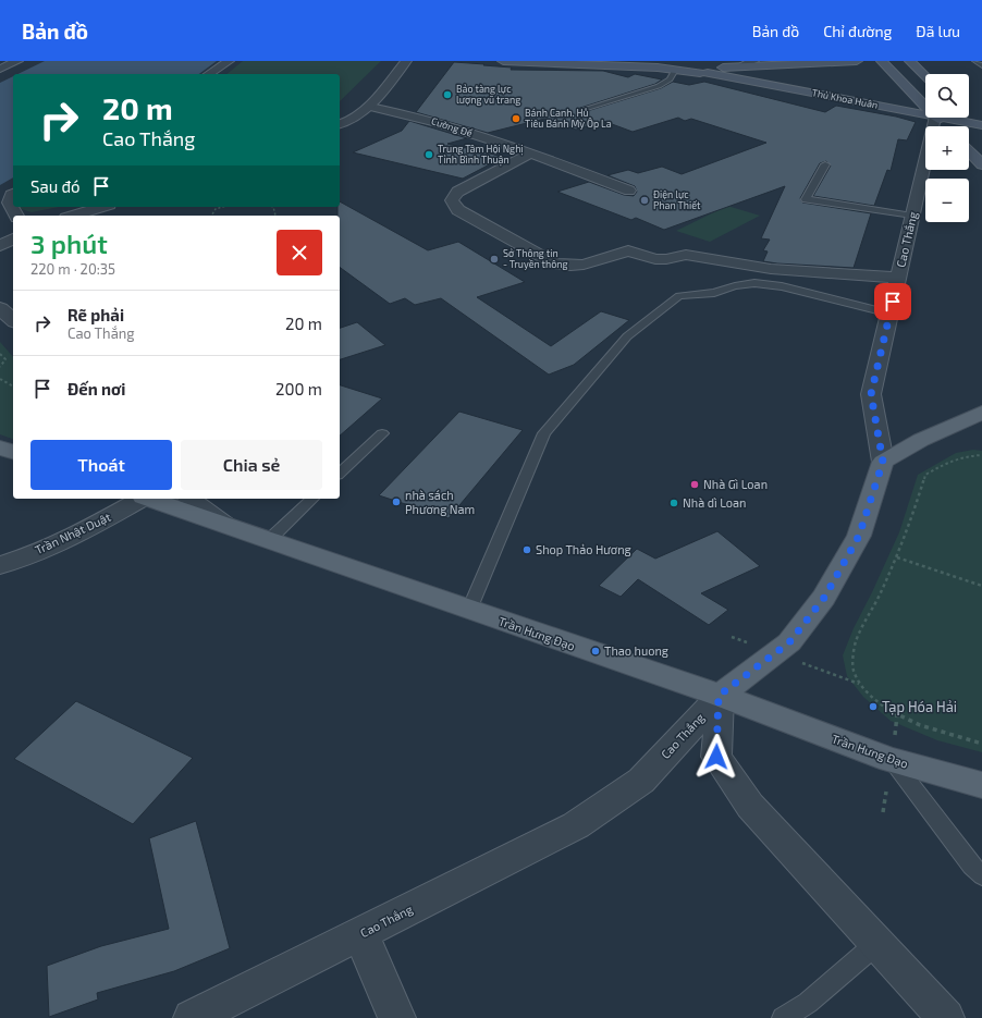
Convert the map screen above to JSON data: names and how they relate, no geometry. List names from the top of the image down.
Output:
{
  "streets": {
    "main road": ["Thủ Khoa Huân", "Cao Thắng", "Trần Hưng Đạo"],
    "street": ["Cường Để", "Trần Nhật Duật"]
  },
  "crossings": [
    ["Thủ Khoa Huân", "Cao Thắng"],
    ["Cao Thắng", "Trần Hưng Đạo"]
  ],
  "places": [
    "Bảo tàng lực lượng vũ trang",
    "Bánh Canh. Hů Tiêu Bánh Mỳ Ôp La",
    "Trung Tâm Hội Nghị Tỉnh Bình Thuận",
    "Điện lực Phan Thiết",
    "Sở Thông tin - Truyền thông",
    "Nhà Gì Loan",
    "nhà sách Phương Nam",
    "Nhà dì Loan",
    "Shop Thảo Hương",
    "Thao huong",
    "Tạp Hóa Hải"
  ],
  "page": {
    "header": "Bản đồ",
    "nav": ["Bản đồ", "Chỉ đường", "Đã lưu"],
    "map_buttons": ["+", "−"],
    "turn": ["20 m", "Cao Thắng"],
    "then": "Sau đó",
    "heading": ["3 phút", "220 m · 20:35"],
    "list": [
      {
        "name": "Rẽ phải",
        "note": "Cao Thắng",
        "value": "20 m"
      },
      {
        "name": "Đến nơi",
        "value": "200 m"
      }
    ],
    "buttons": ["Thoát", "Chia sẻ"]
  }
}
